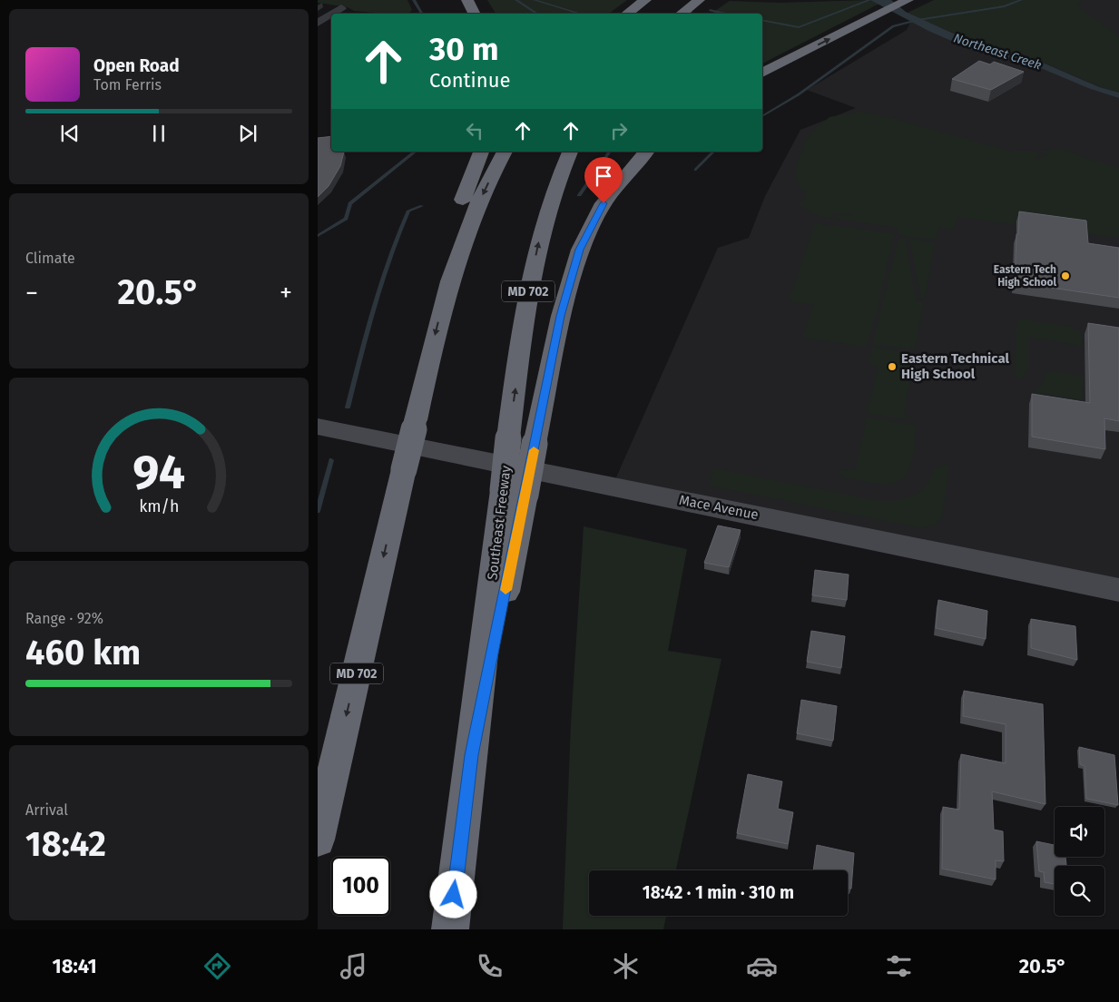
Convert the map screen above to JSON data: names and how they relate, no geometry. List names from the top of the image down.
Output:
{
  "streets": {
    "highway": ["MD 702", "Southeast Freeway"],
    "main road": ["Mace Avenue"]
  },
  "water": ["Northeast Creek"],
  "places": ["Eastern Tech High School", "Eastern Technical High School"],
  "page": {
    "turn": ["30 m", "Continue"],
    "song": ["Open Road", "Tom Ferris"],
    "tile": [
      "Climate",
      ["Range · 92%", "460 km"],
      ["Arrival", "18:42"]
    ],
    "heat": ["−", "20.5°", "+"],
    "limit": "100",
    "trip": "18:42 · 1 min · 310 m",
    "tabs": ["18:41", "20.5°"],
    "gauge": ["94", "km/h"]
  }
}
